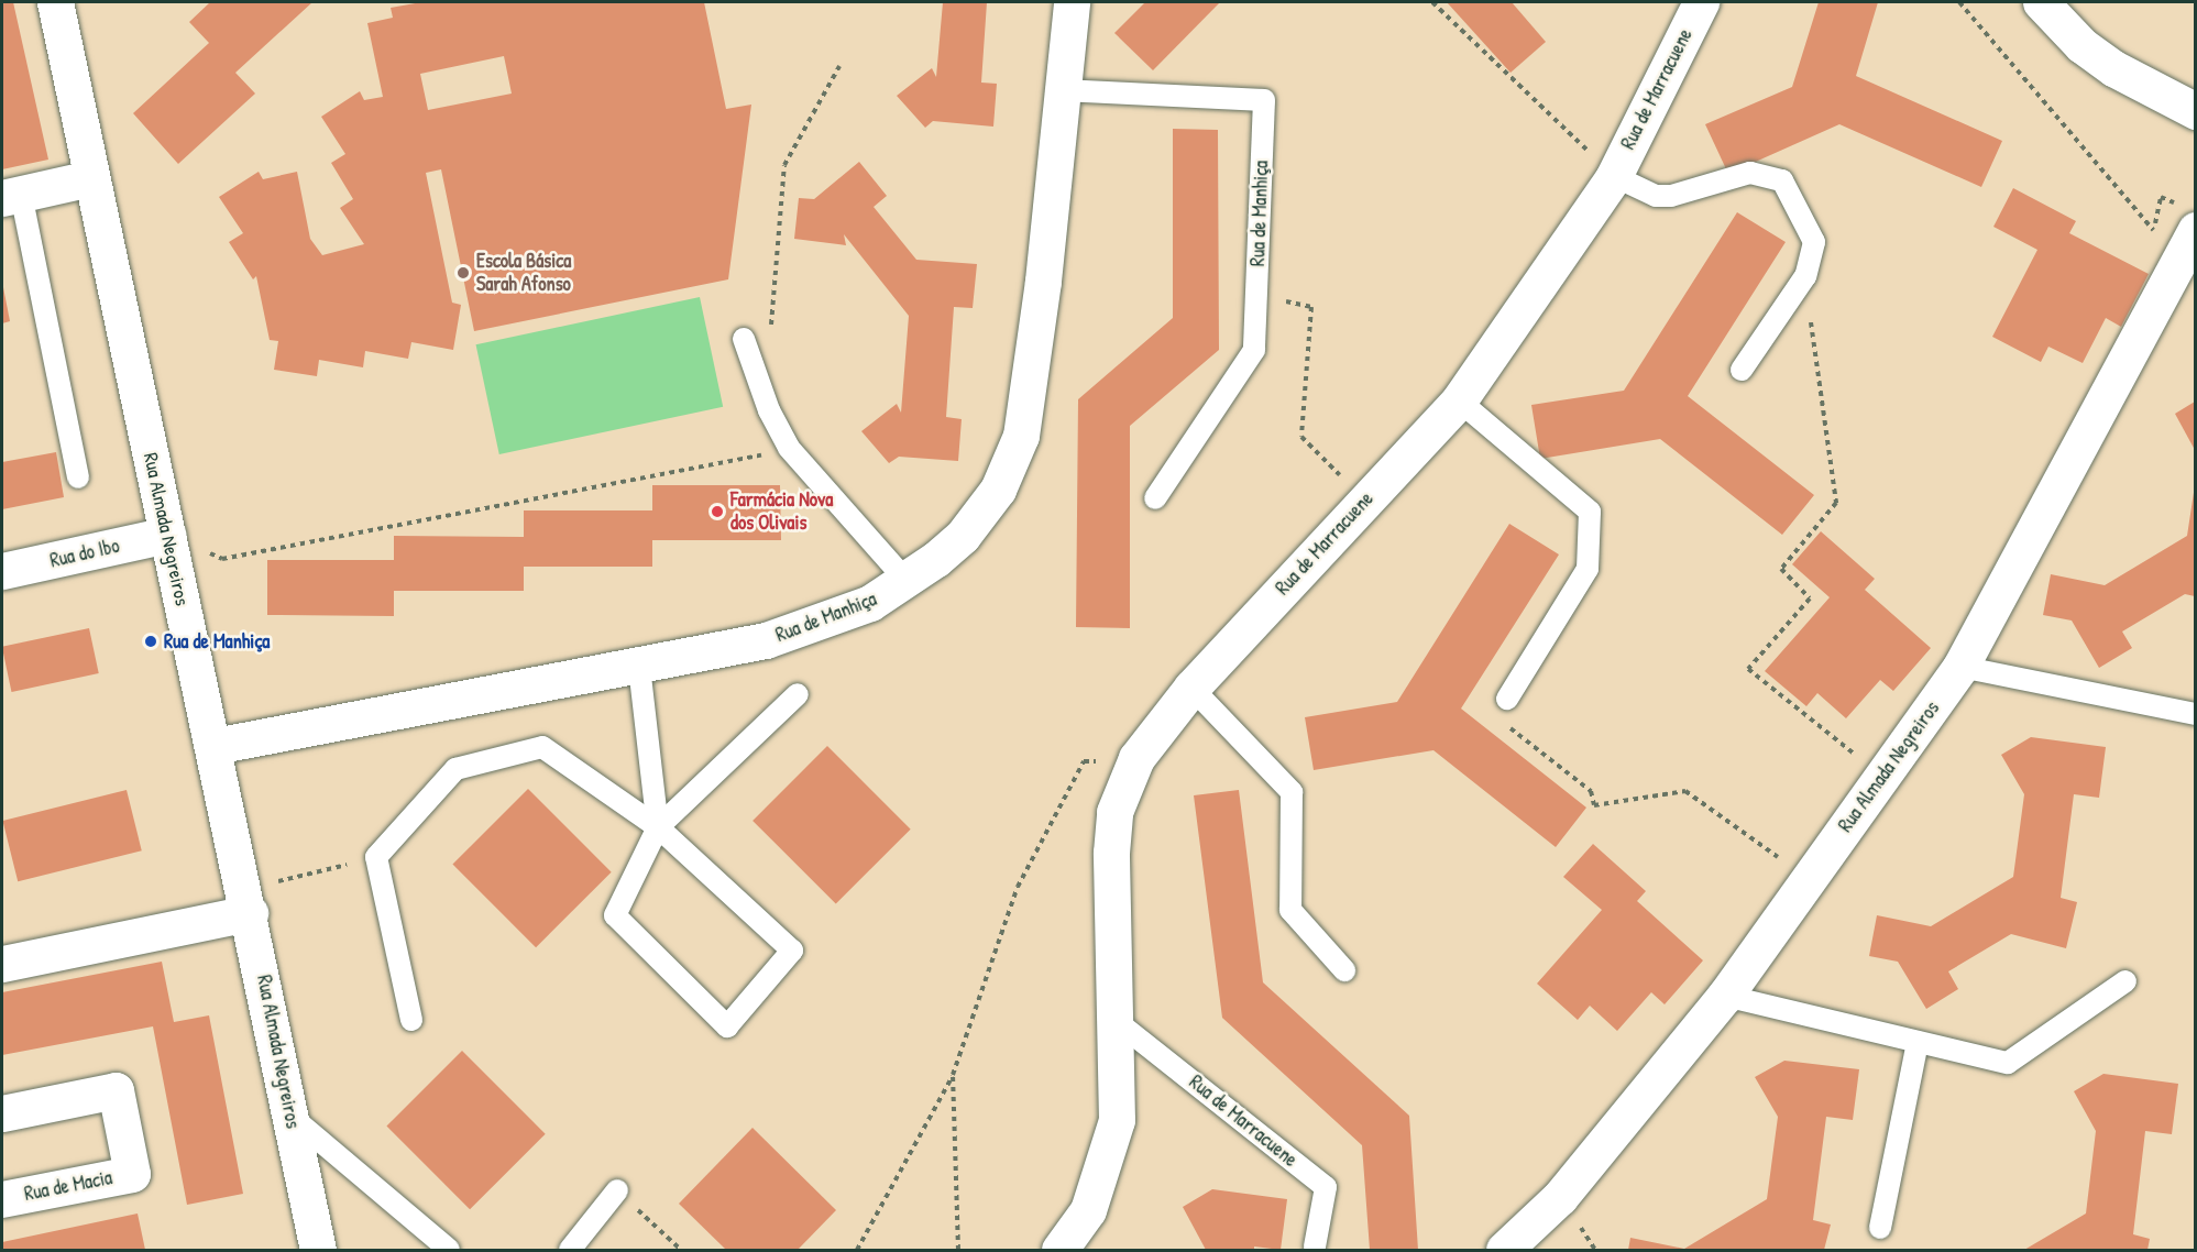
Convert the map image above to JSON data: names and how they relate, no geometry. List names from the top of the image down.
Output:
{
  "streets": {
    "street": [
      "Rua de Marracuene",
      "Rua de Manhiça",
      "Rua Almada Negreiros",
      "Rua do Ibo",
      "Rua de Macia"
    ]
  },
  "crossings": [
    ["Rua de Manhiça", "Rua Almada Negreiros"],
    ["Rua Almada Negreiros", "Rua do Ibo"]
  ],
  "places": ["Escola Básica Sarah Afonso", "Farmácia Nova dos Olivais", "Rua de Manhiça"]
}
